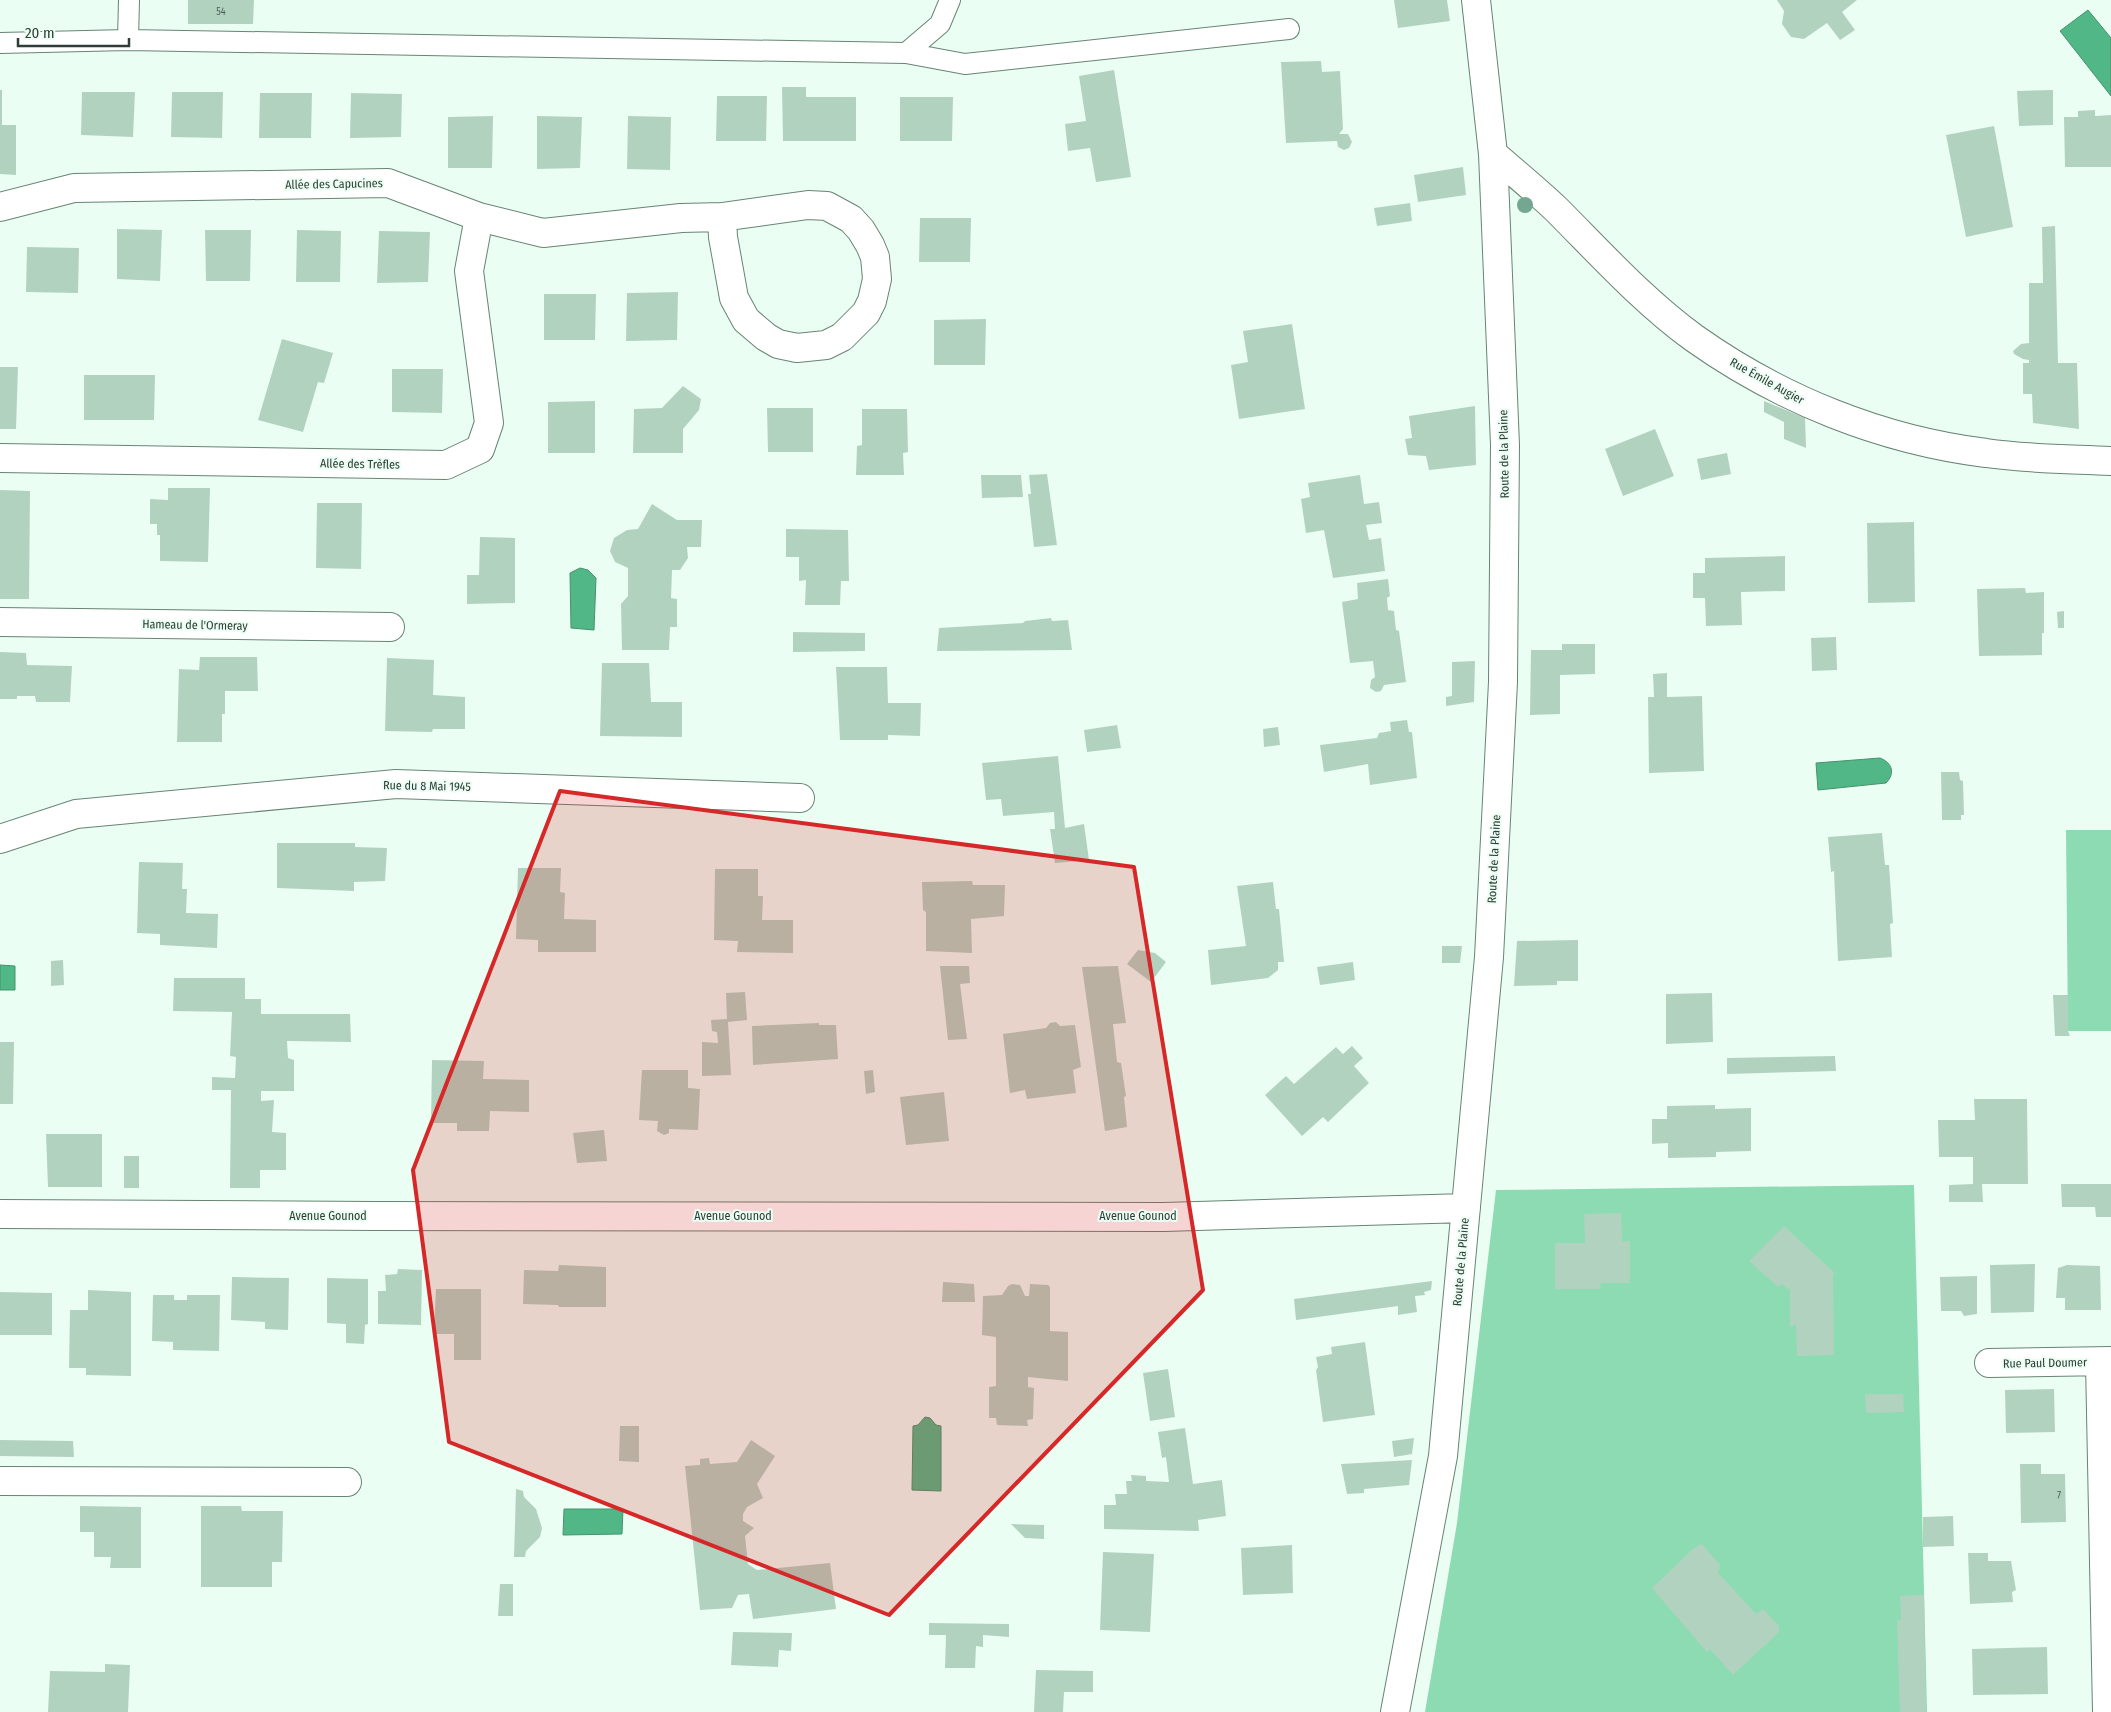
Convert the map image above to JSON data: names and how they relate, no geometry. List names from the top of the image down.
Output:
{
  "streets": {
    "street": [
      "Allée des Capucines",
      "Rue Émile Augier",
      "Route de la Plaine",
      "Allée des Trèfles",
      "Hameau de l'Ormeray",
      "Rue du 8 Mai 1945",
      "Avenue Gounod",
      "Rue Paul Doumer"
    ]
  },
  "crossings": [
    ["Allée des Capucines", "Allée des Trèfles"],
    ["Rue Émile Augier", "Route de la Plaine"],
    ["Route de la Plaine", "Avenue Gounod"]
  ],
  "house_numbers": ["54", "7"],
  "scale_bar": "20 m"
}
